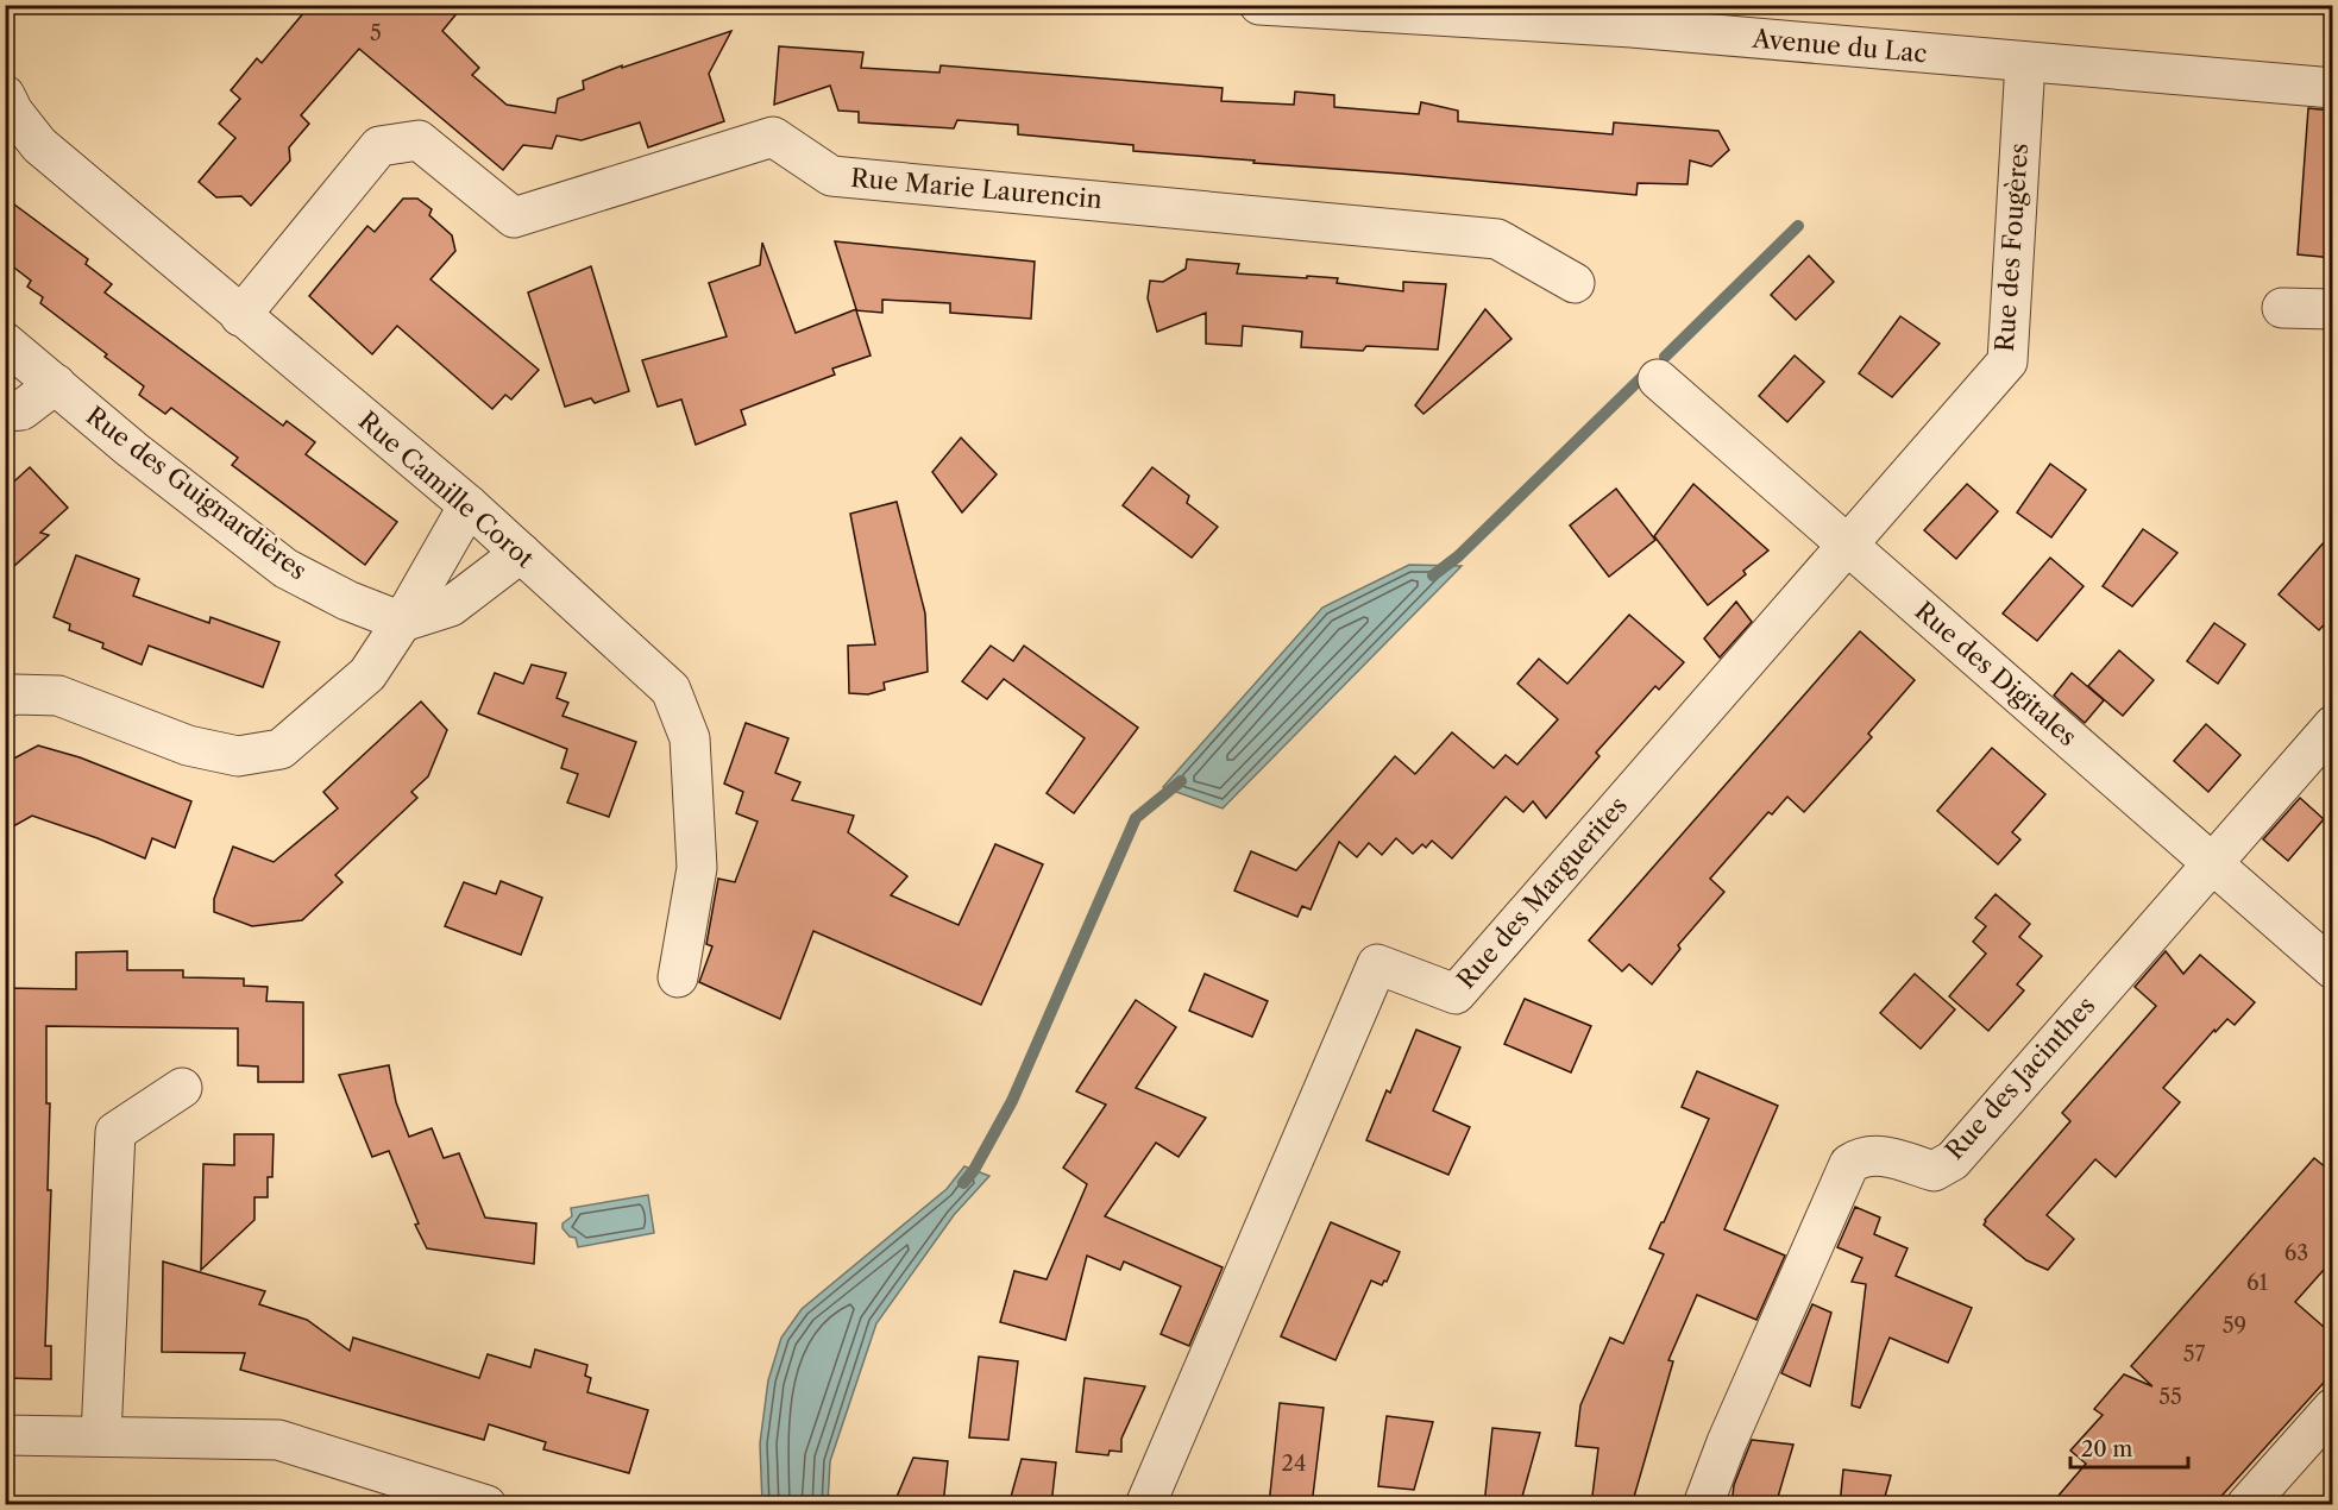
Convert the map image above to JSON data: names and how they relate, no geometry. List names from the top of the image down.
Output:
{
  "streets": {
    "street": [
      "Avenue du Lac",
      "Rue Marie Laurencin",
      "Rue des Fougères",
      "Rue Camille Corot",
      "Rue des Guignardières",
      "Rue des Digitales",
      "Rue des Marguerites",
      "Rue des Jacinthes"
    ]
  },
  "crossings": [
    ["Avenue du Lac", "Rue des Fougères"],
    ["Rue Marie Laurencin", "Rue Camille Corot"],
    ["Rue des Fougères", "Rue des Digitales"],
    ["Rue des Fougères", "Rue des Marguerites"],
    ["Rue des Digitales", "Rue des Marguerites"],
    ["Rue des Digitales", "Rue des Jacinthes"]
  ],
  "house_numbers": [
    "5",
    "63",
    "61",
    "59",
    "57",
    "55",
    "24"
  ],
  "scale_bar": "20 m"
}
